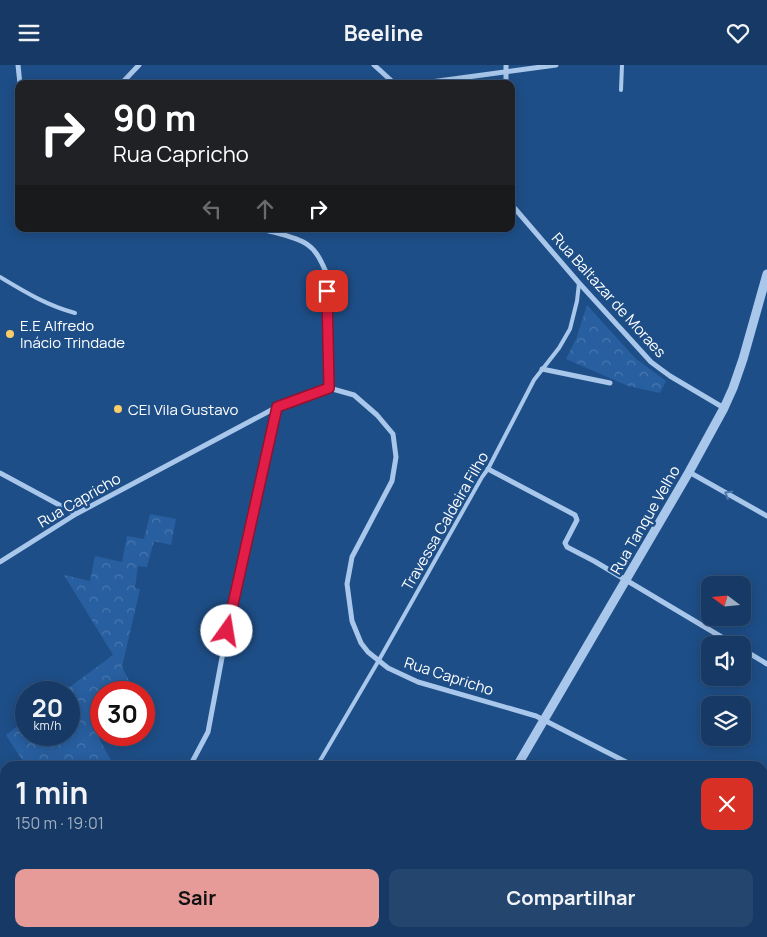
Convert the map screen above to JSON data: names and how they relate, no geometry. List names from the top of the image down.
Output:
{
  "streets": {
    "street": ["Rua Baltazar de Moraes", "Rua Capricho", "Rua Tanque Velho"],
    "lane": ["Travessa Caldeira Filho"]
  },
  "crossings": [
    ["Rua Baltazar de Moraes", "Rua Tanque Velho"],
    ["Rua Baltazar de Moraes", "Travessa Caldeira Filho"],
    ["Rua Capricho", "Rua Tanque Velho"],
    ["Rua Capricho", "Travessa Caldeira Filho"]
  ],
  "places": ["E.E Alfredo Inácio Trindade", "CEI Vila Gustavo"],
  "north": "left",
  "page": {
    "header": "Beeline",
    "turn": ["90 m", "Rua Capricho"],
    "speed": "20 km/h",
    "limit": "30",
    "heading": ["1 min", "150 m · 19:01"],
    "buttons": ["Sair", "Compartilhar"]
  }
}
